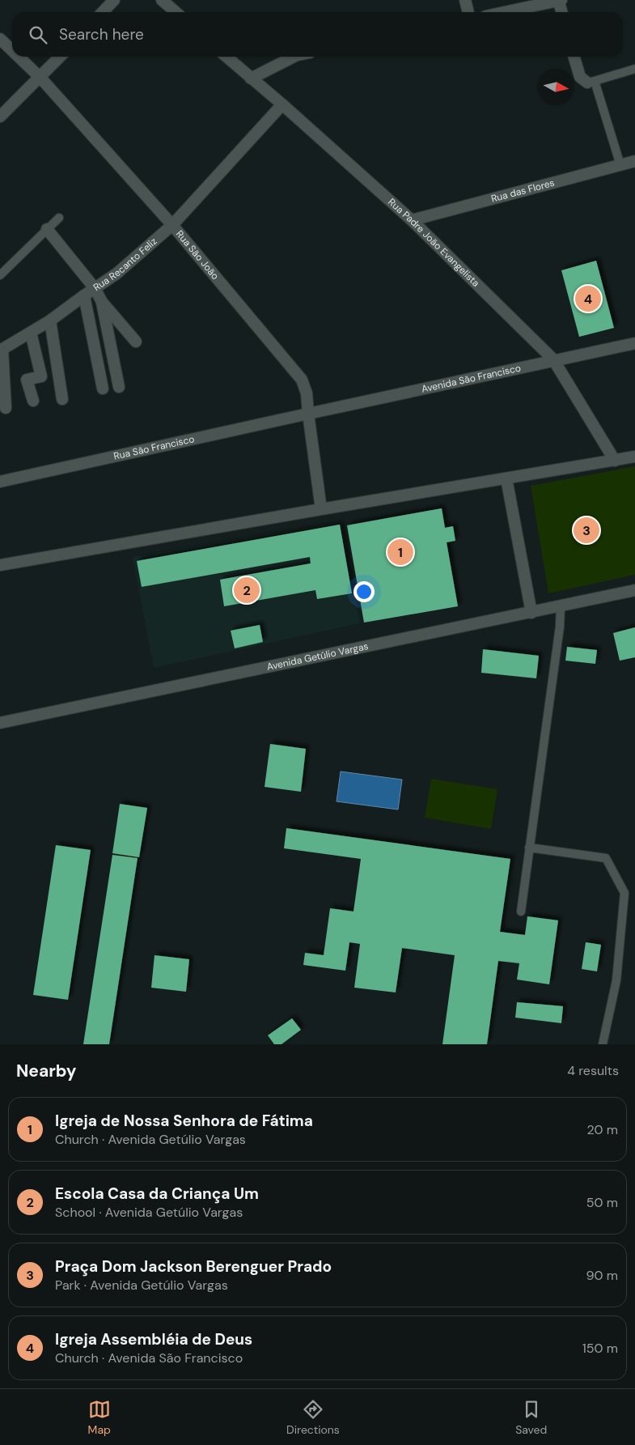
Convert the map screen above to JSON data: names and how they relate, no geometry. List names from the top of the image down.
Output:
{
  "streets": {
    "street": [
      "Rua das Flores",
      "Rua Padre João Evangelista",
      "Rua São João",
      "Rua Recanto Feliz",
      "Avenida São Francisco",
      "Rua São Francisco",
      "Avenida Getúlio Vargas"
    ]
  },
  "crossings": [
    ["Rua das Flores", "Rua Padre João Evangelista"],
    ["Rua Padre João Evangelista", "Rua Recanto Feliz"],
    ["Rua Padre João Evangelista", "Avenida São Francisco"],
    ["Rua São João", "Rua Recanto Feliz"],
    ["Rua São João", "Avenida São Francisco"],
    ["Rua São João", "Rua São Francisco"],
    ["Avenida São Francisco", "Rua São Francisco"]
  ],
  "north": "right",
  "page": {
    "search": "Search here",
    "pins": [
      "4",
      "3",
      "1",
      "2"
    ],
    "heading": ["Nearby", "4 results"],
    "list": [
      {
        "mark": "1",
        "name": "Igreja de Nossa Senhora de Fátima",
        "note": "Church · Avenida Getúlio Vargas",
        "value": "20 m"
      },
      {
        "mark": "2",
        "name": "Escola Casa da Criança Um",
        "note": "School · Avenida Getúlio Vargas",
        "value": "50 m"
      },
      {
        "mark": "3",
        "name": "Praça Dom Jackson Berenguer Prado",
        "note": "Park · Avenida Getúlio Vargas",
        "value": "90 m"
      },
      {
        "mark": "4",
        "name": "Igreja Assembléia de Deus",
        "note": "Church · Avenida São Francisco",
        "value": "150 m"
      }
    ],
    "nav": ["Map", "Directions", "Saved"]
  }
}
